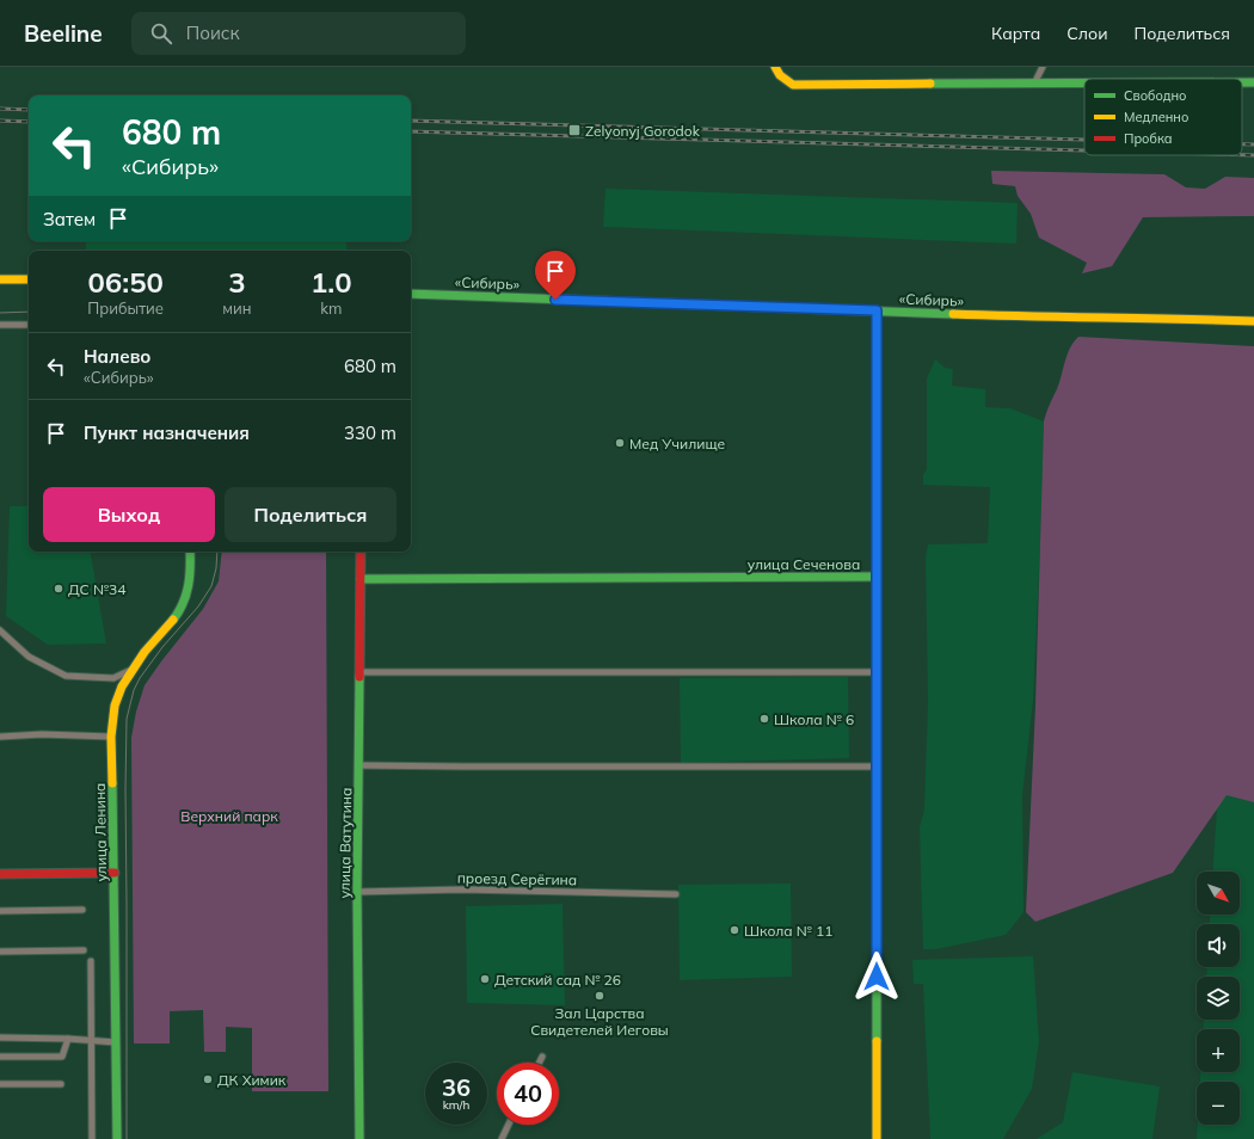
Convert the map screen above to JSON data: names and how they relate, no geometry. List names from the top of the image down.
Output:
{
  "streets": {
    "street": [
      "«Сибирь»",
      "улица Сеченова",
      "улица Ленина",
      "улица Ватутина",
      "проезд Серёгина"
    ]
  },
  "crossings": [
    ["улица Сеченова", "улица Ватутина"],
    ["улица Ватутина", "проезд Серёгина"]
  ],
  "parks": ["Верхний парк"],
  "places": {
    "transit": ["Zelyonyj Gorodok"],
    "other": [
      "Мед Училище",
      "ДС №34",
      "Школа № 6",
      "Школа № 11",
      "Детский сад № 26",
      "Зал Царства Свидетелей Иеговы",
      "ДК Химик"
    ]
  },
  "legend": ["Свободно", "Медленно", "Пробка"],
  "north": "bottom right",
  "page": {
    "header": "Beeline",
    "search": "Поиск",
    "nav": ["Карта", "Слои", "Поделиться"],
    "turn": ["680 m", "«Сибирь»"],
    "then": "Затем",
    "eta": [
      "06:50",
      "Прибытие",
      "3",
      "мин",
      "1.0",
      "km"
    ],
    "list": [
      {
        "name": "Налево",
        "note": "«Сибирь»",
        "value": "680 m"
      },
      {
        "name": "Пункт назначения",
        "value": "330 m"
      }
    ],
    "buttons": ["Выход", "Поделиться"],
    "map_buttons": ["+", "−"],
    "speed": "36 km/h",
    "limit": "40"
  }
}
